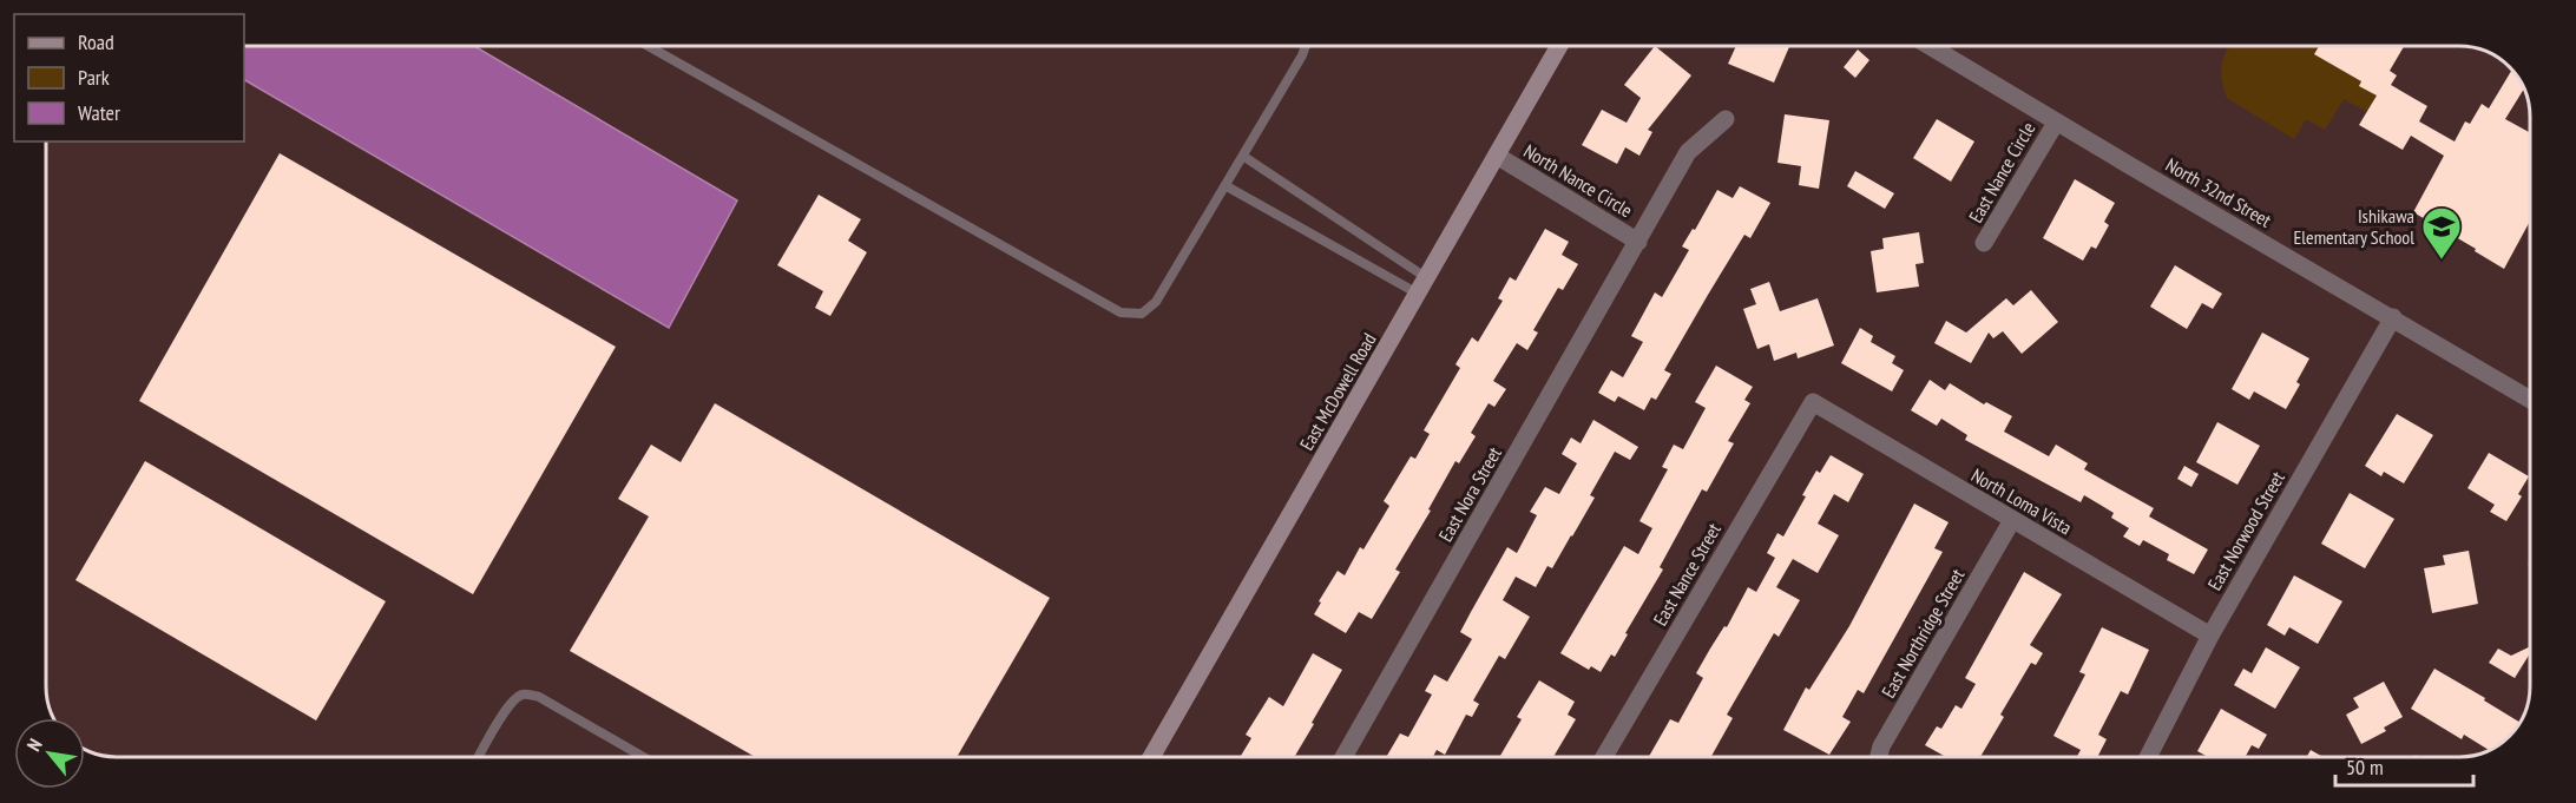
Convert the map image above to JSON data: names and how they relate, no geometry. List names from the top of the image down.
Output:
{
  "streets": {
    "main road": ["East McDowell Road"],
    "street": [
      "East Nance Circle",
      "North Nance Circle",
      "North 32nd Street",
      "East Nora Street",
      "North Loma Vista",
      "East Norwood Street",
      "East Nance Street",
      "East Northridge Street"
    ]
  },
  "crossings": [
    ["East Nance Circle", "North 32nd Street"],
    ["North Nance Circle", "East McDowell Road"],
    ["North Nance Circle", "East Nora Street"],
    ["North 32nd Street", "East Norwood Street"],
    ["North Loma Vista", "East Norwood Street"],
    ["North Loma Vista", "East Nance Street"],
    ["North Loma Vista", "East Northridge Street"]
  ],
  "places": {
    "school or university": ["Ishikawa Elementary School"]
  },
  "legend": ["Road", "Park", "Water"],
  "scale_bar": "50 m",
  "north": "top left"
}
